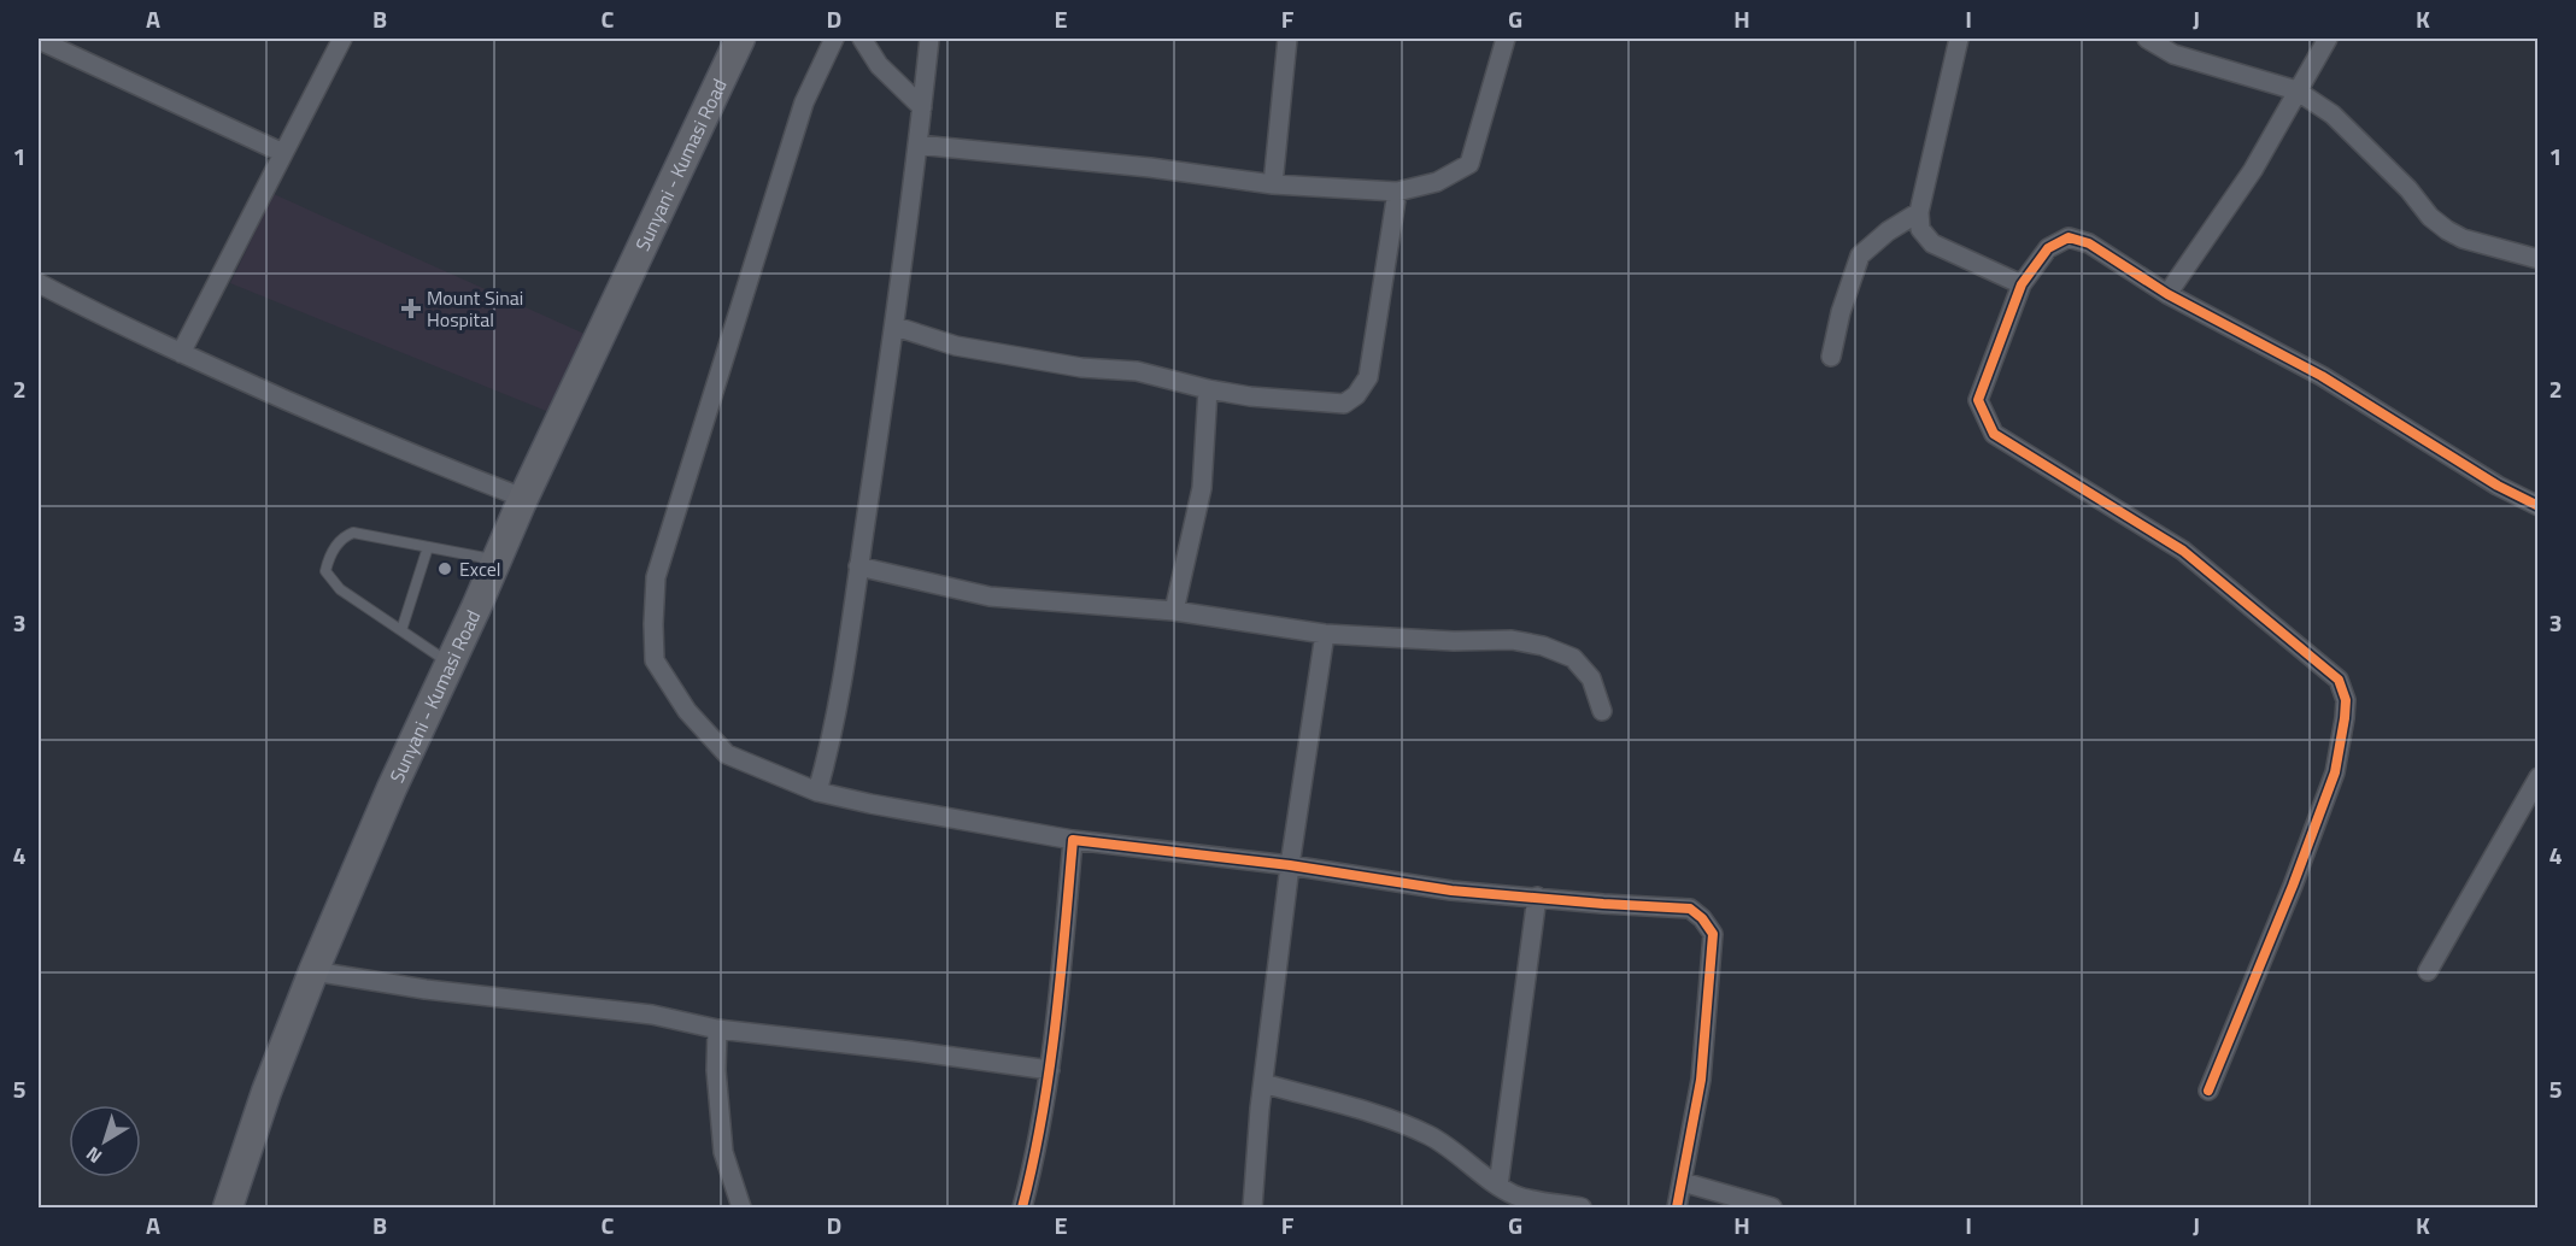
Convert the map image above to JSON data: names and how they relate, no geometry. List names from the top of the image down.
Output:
{
  "streets": {
    "main road": ["Sunyani - Kumasi Road"]
  },
  "places": {
    "health": ["Mount Sinai Hospital"],
    "other": ["Excel"]
  },
  "north": "bottom left",
  "grid": {
    "columns": [
      "A",
      "B",
      "C",
      "D",
      "E",
      "F",
      "G",
      "H",
      "I",
      "J",
      "K"
    ],
    "rows": [
      "1",
      "2",
      "3",
      "4",
      "5"
    ]
  }
}
